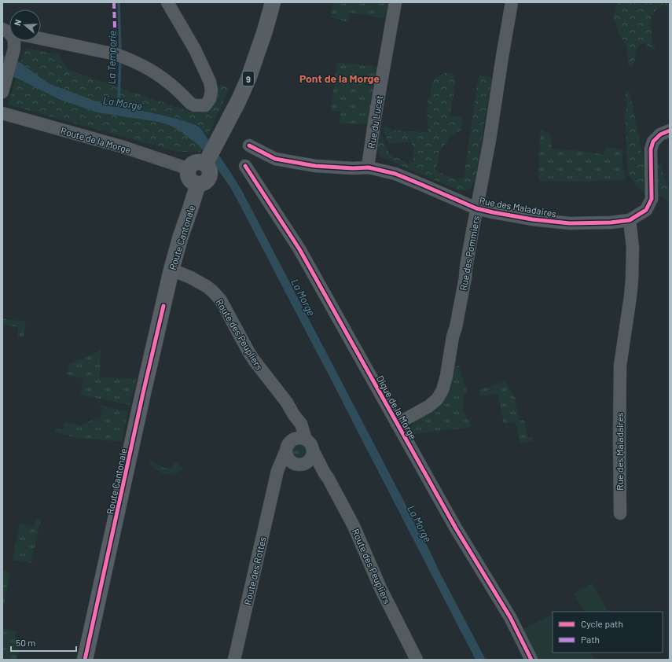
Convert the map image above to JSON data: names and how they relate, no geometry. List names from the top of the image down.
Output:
{
  "streets": {
    "main road": ["9", "Route Cantonale"],
    "street": [
      "Rue du Lucet",
      "Route de la Morge",
      "Rue des Maladaires",
      "Rue des Pommiers",
      "Route des Peupliers",
      "Digue de la Morge",
      "Route des Rottes"
    ]
  },
  "crossings": [
    ["Rue du Lucet", "Rue des Maladaires"],
    ["Rue des Maladaires", "Rue des Pommiers"],
    ["Route Cantonale", "Route des Peupliers"],
    ["Rue des Pommiers", "Digue de la Morge"],
    ["Route des Peupliers", "Route des Rottes"]
  ],
  "districts": ["Pont de la Morge"],
  "water": ["La Temporie", "La Morge"],
  "legend": ["Cycle path", "Path"],
  "scale_bar": "50 m",
  "north": "left"
}
